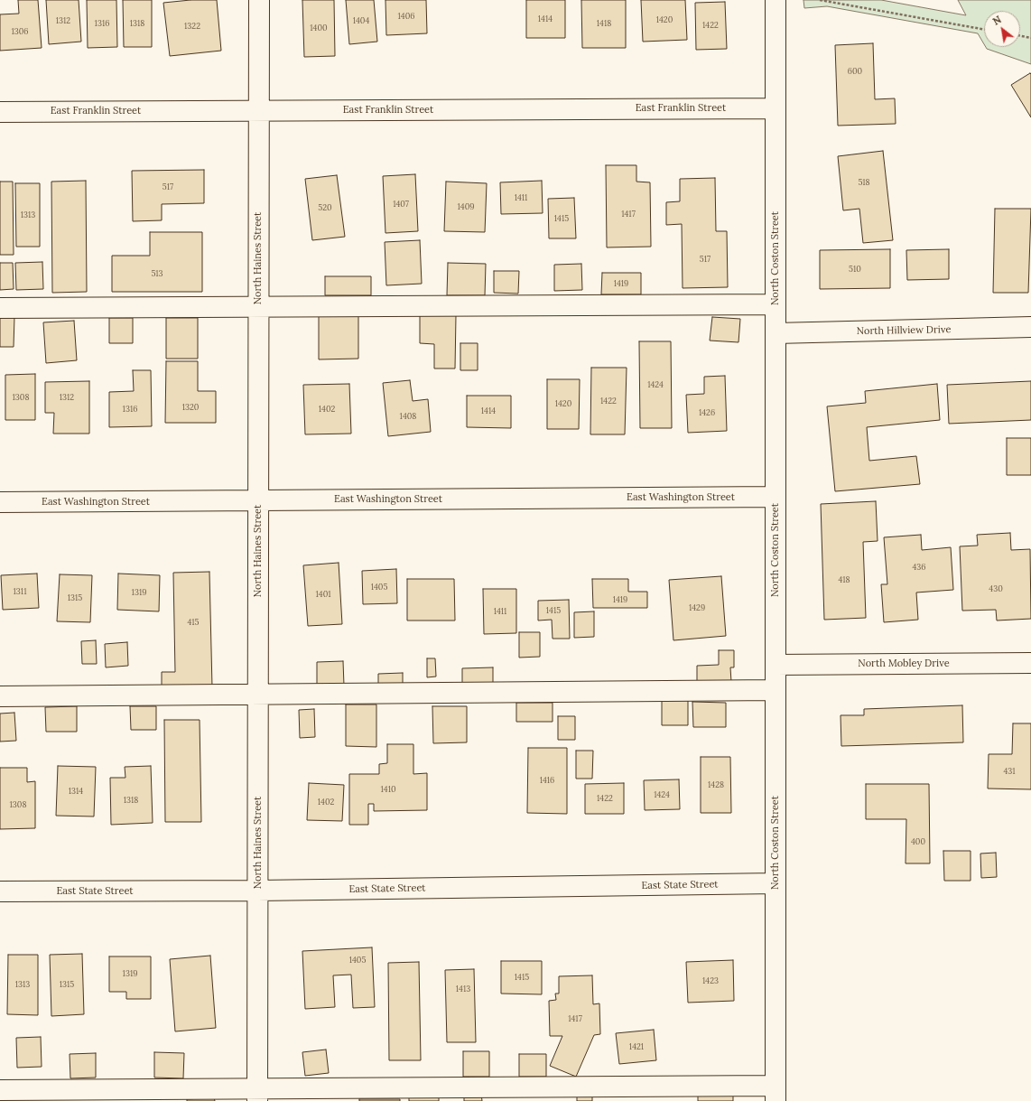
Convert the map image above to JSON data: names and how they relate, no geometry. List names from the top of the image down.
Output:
{
  "streets": {
    "street": [
      "East Franklin Street",
      "North Haines Street",
      "North Coston Street",
      "North Hillview Drive",
      "East Washington Street",
      "North Mobley Drive",
      "East State Street"
    ]
  },
  "crossings": [
    ["East Franklin Street", "North Haines Street"],
    ["East Franklin Street", "North Coston Street"],
    ["North Haines Street", "East Washington Street"],
    ["North Haines Street", "East State Street"],
    ["North Coston Street", "North Hillview Drive"],
    ["North Coston Street", "East Washington Street"],
    ["North Coston Street", "North Mobley Drive"],
    ["North Coston Street", "East State Street"]
  ],
  "house_numbers": [
    "1406",
    "1414",
    "1420",
    "1312",
    "1404",
    "1316",
    "1318",
    "1418",
    "1422",
    "1322",
    "1400",
    "1306",
    "600",
    "518",
    "517",
    "1411",
    "1407",
    "1409",
    "520",
    "1417",
    "1313",
    "1415",
    "517",
    "510",
    "513",
    "1419",
    "1424",
    "1308",
    "1312",
    "1422",
    "1420",
    "1320",
    "1316",
    "1402",
    "1414",
    "1426",
    "1408",
    "436",
    "418",
    "1405",
    "430",
    "1311",
    "1319",
    "1401",
    "1315",
    "1419",
    "1429",
    "1415",
    "1411",
    "415",
    "431",
    "1416",
    "1428",
    "1410",
    "1314",
    "1424",
    "1422",
    "1318",
    "1402",
    "1308",
    "400",
    "1405",
    "1319",
    "1415",
    "1423",
    "1313",
    "1315",
    "1413",
    "1417",
    "1421"
  ],
  "north": "top left"
}
